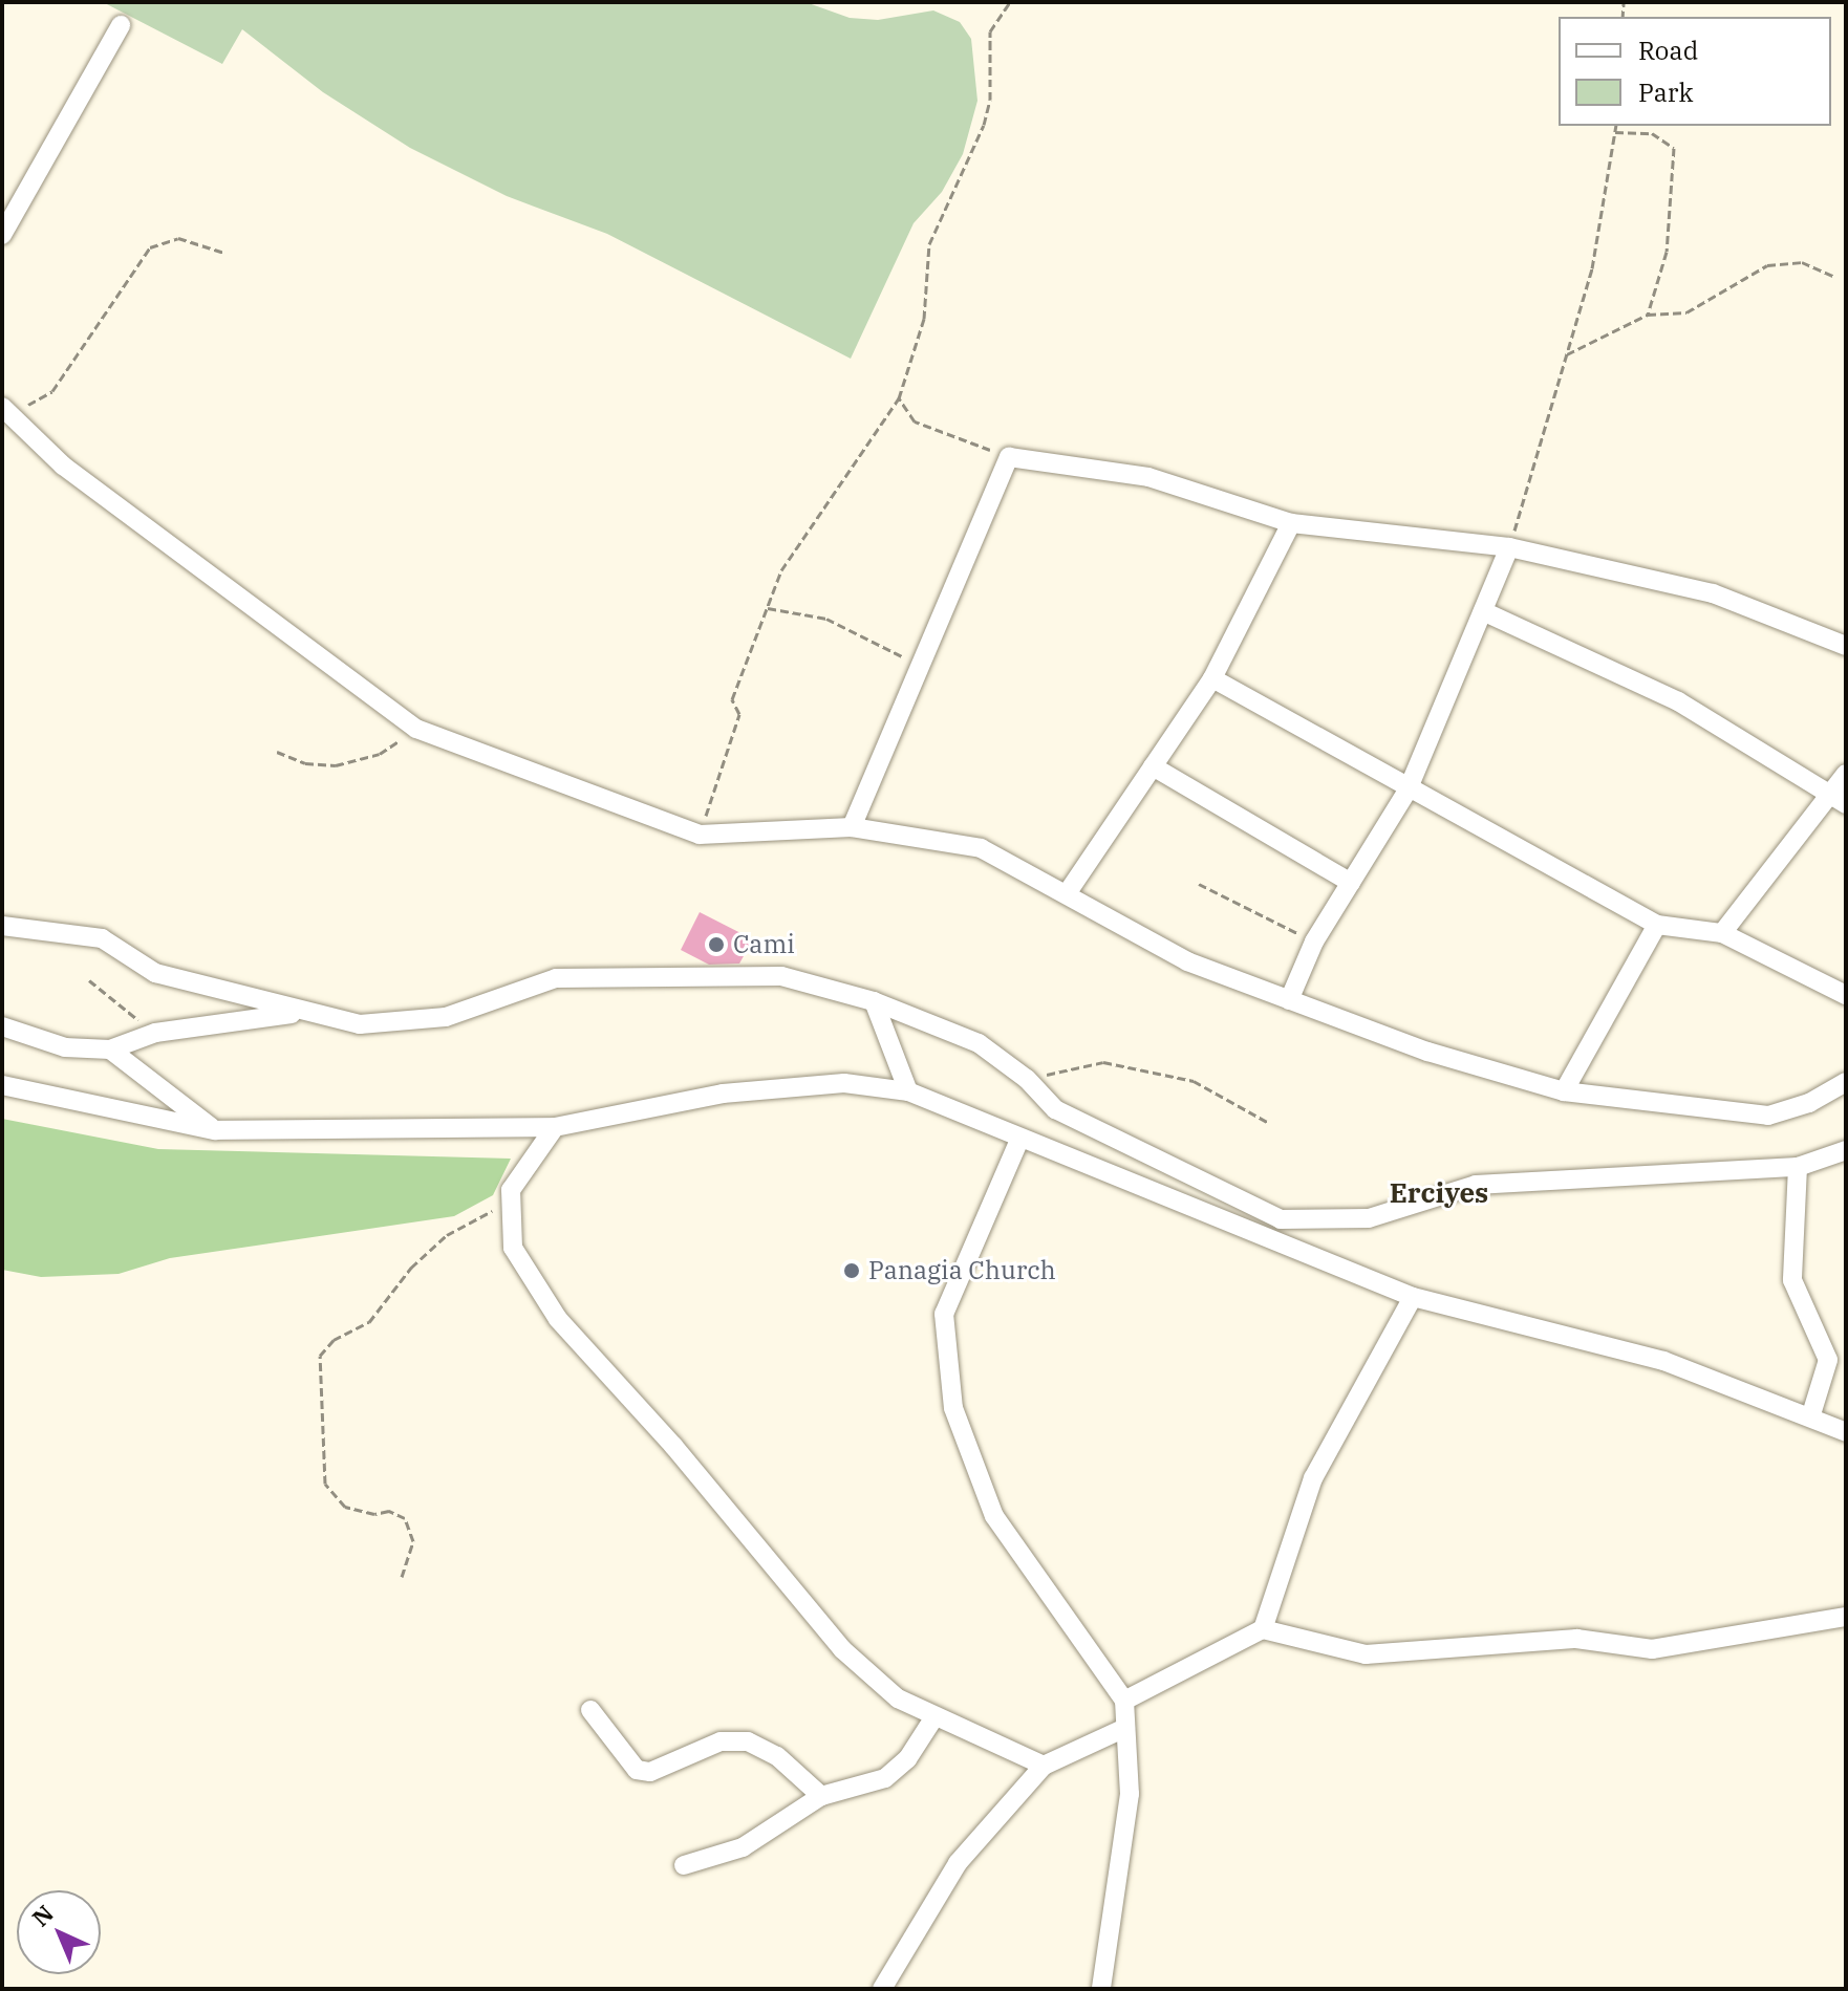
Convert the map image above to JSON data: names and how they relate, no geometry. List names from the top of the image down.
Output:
{
  "districts": ["Erciyes"],
  "places": ["Cami", "Panagia Church"],
  "legend": ["Road", "Park"],
  "north": "top left"
}
